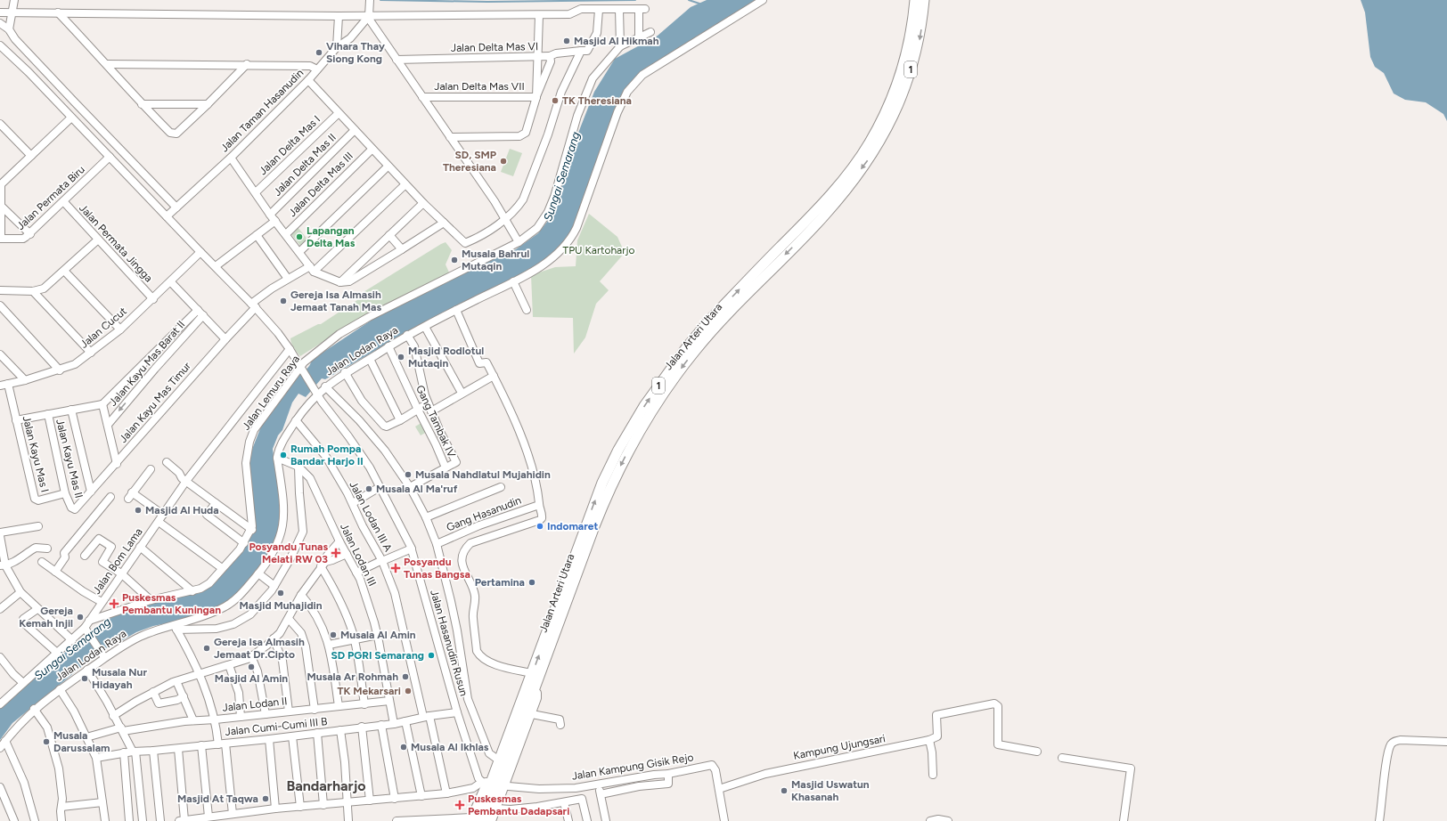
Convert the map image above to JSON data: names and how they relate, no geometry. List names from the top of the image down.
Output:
{
  "streets": {
    "highway": ["1", "Jalan Arteri Utara"],
    "street": [
      "Jalan Delta Mas VI",
      "Jalan Delta Mas VII",
      "Jalan Taman Hasanudin",
      "Jalan Delta Mas I",
      "Jalan Delta Mas II",
      "Jalan Delta Mas III",
      "Jalan Permata Biru",
      "Jalan Permata Jingga",
      "Jalan Cucut",
      "Jalan Lodan Raya",
      "Jalan Kayu Mas Barat II",
      "Jalan Lemuru Raya",
      "Jalan Kayu Mas Timur",
      "Gang Tambak IV",
      "Jalan Kayu Mas I",
      "Jalan Kayu Mas II",
      "Gang Hasanudin",
      "Jalan Lodan III A",
      "Jalan Lodan III",
      "Jalan Bom Lama",
      "Jalan Hasanudin Rusun",
      "Jalan Lodan II",
      "Jalan Cumi-Cumi III B",
      "Kampung Ujungsari",
      "Jalan Kampung Gisik Rejo"
    ]
  },
  "crossings": [
    ["Jalan Delta Mas VI", "Jalan Delta Mas VII"],
    ["Jalan Permata Biru", "Jalan Permata Jingga"],
    ["Jalan Permata Jingga", "Jalan Cucut"],
    ["Jalan Cucut", "Jalan Kayu Mas I"],
    ["Jalan Arteri Utara", "Jalan Hasanudin Rusun"],
    ["Jalan Arteri Utara", "Jalan Kampung Gisik Rejo"],
    ["Jalan Lodan Raya", "Gang Tambak IV"],
    ["Jalan Lodan Raya", "Jalan Lodan III A"],
    ["Jalan Lodan Raya", "Jalan Lodan III"],
    ["Jalan Lodan Raya", "Jalan Hasanudin Rusun"],
    ["Jalan Kayu Mas Timur", "Jalan Kayu Mas II"],
    ["Jalan Kayu Mas I", "Jalan Kayu Mas II"],
    ["Jalan Lodan III A", "Jalan Cumi-Cumi III B"],
    ["Jalan Lodan III", "Jalan Lodan II"],
    ["Jalan Lodan III", "Jalan Cumi-Cumi III B"],
    ["Jalan Hasanudin Rusun", "Jalan Cumi-Cumi III B"],
    ["Jalan Hasanudin Rusun", "Jalan Kampung Gisik Rejo"],
    ["Kampung Ujungsari", "Jalan Kampung Gisik Rejo"]
  ],
  "districts": ["Bandarharjo"],
  "water": ["Sungai Semarang"],
  "parks": ["TPU Kartoharjo"],
  "places": {
    "other": [
      "Masjid Al Hikmah",
      "Vihara Thay Siong Kong",
      "TK Theresiana",
      "SD, SMP Theresiana",
      "Lapangan Delta Mas",
      "Musala Bahrul Mutaqin",
      "Gereja Isa Almasih Jemaat Tanah Mas",
      "Masjid Rodlotul Mutaqin",
      "Rumah Pompa Bandar Harjo II",
      "Musala Nahdlatul Mujahidin",
      "Musala Al Ma'ruf",
      "Masjid Al Huda",
      "Indomaret",
      "Pertamina",
      "Masjid Muhajidin",
      "Gereja Kemah Injil",
      "Musala Al Amin",
      "Gereja Isa Almasih Jemaat Dr.Cipto",
      "SD PGRI Semarang",
      "Masjid Al Amin",
      "Musala Ar Rohmah",
      "Musala Nur Hidayah",
      "TK Mekarsari",
      "Musala Darussalam",
      "Musala Al Ikhlas",
      "Masjid Uswatun Khasanah",
      "Masjid At Taqwa"
    ],
    "health": [
      "Posyandu Tunas Melati RW 03",
      "Posyandu Tunas Bangsa",
      "Puskesmas Pembantu Kuningan",
      "Puskesmas Pembantu Dadapsari"
    ]
  }
}
